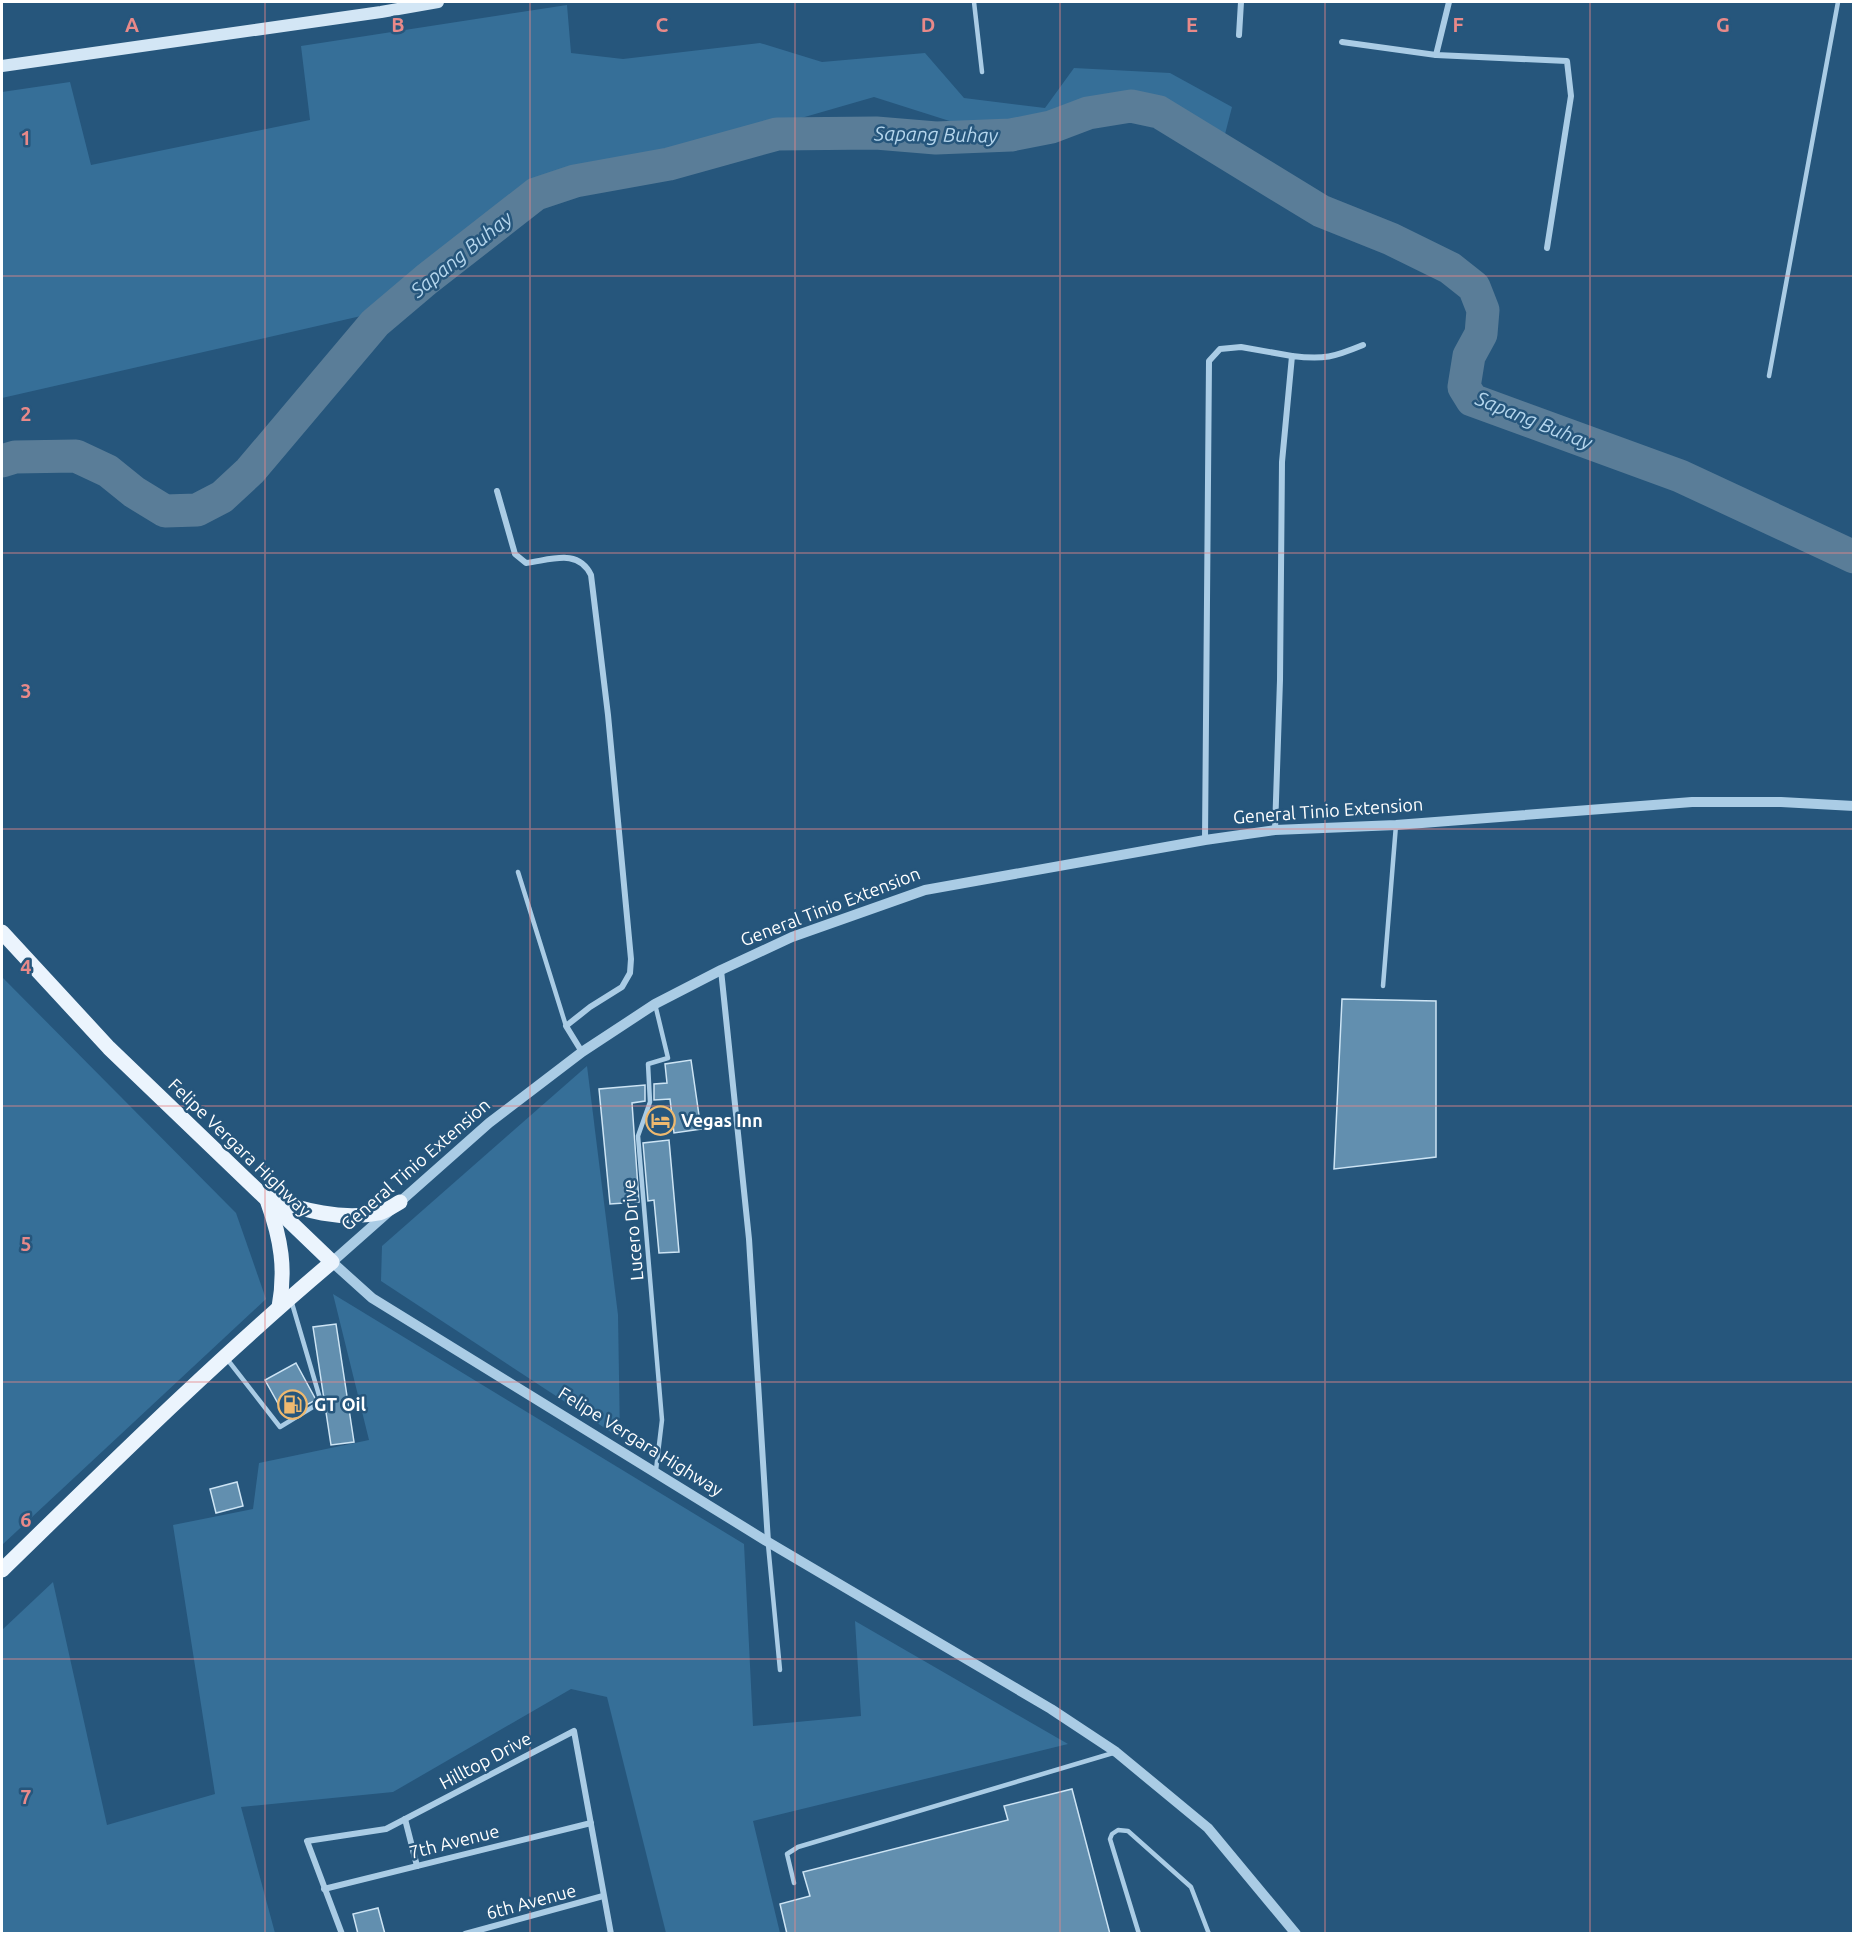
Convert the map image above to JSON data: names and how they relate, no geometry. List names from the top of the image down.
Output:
{
  "streets": {
    "main road": ["General Tinio Extension", "Felipe Vergara Highway"],
    "street": ["Hilltop Drive", "7th Avenue", "6th Avenue"],
    "lane": ["Lucero Drive"]
  },
  "crossings": [
    ["General Tinio Extension", "Felipe Vergara Highway"],
    ["General Tinio Extension", "Lucero Drive"],
    ["Felipe Vergara Highway", "Lucero Drive"],
    ["Hilltop Drive", "7th Avenue"],
    ["Hilltop Drive", "6th Avenue"]
  ],
  "water": ["Sapang Buhay"],
  "places": {
    "hotel": ["Vegas Inn"],
    "fuel station": ["GT Oil"]
  },
  "grid": {
    "columns": [
      "A",
      "B",
      "C",
      "D",
      "E",
      "F",
      "G"
    ],
    "rows": [
      "1",
      "2",
      "3",
      "4",
      "5",
      "6",
      "7"
    ]
  }
}
